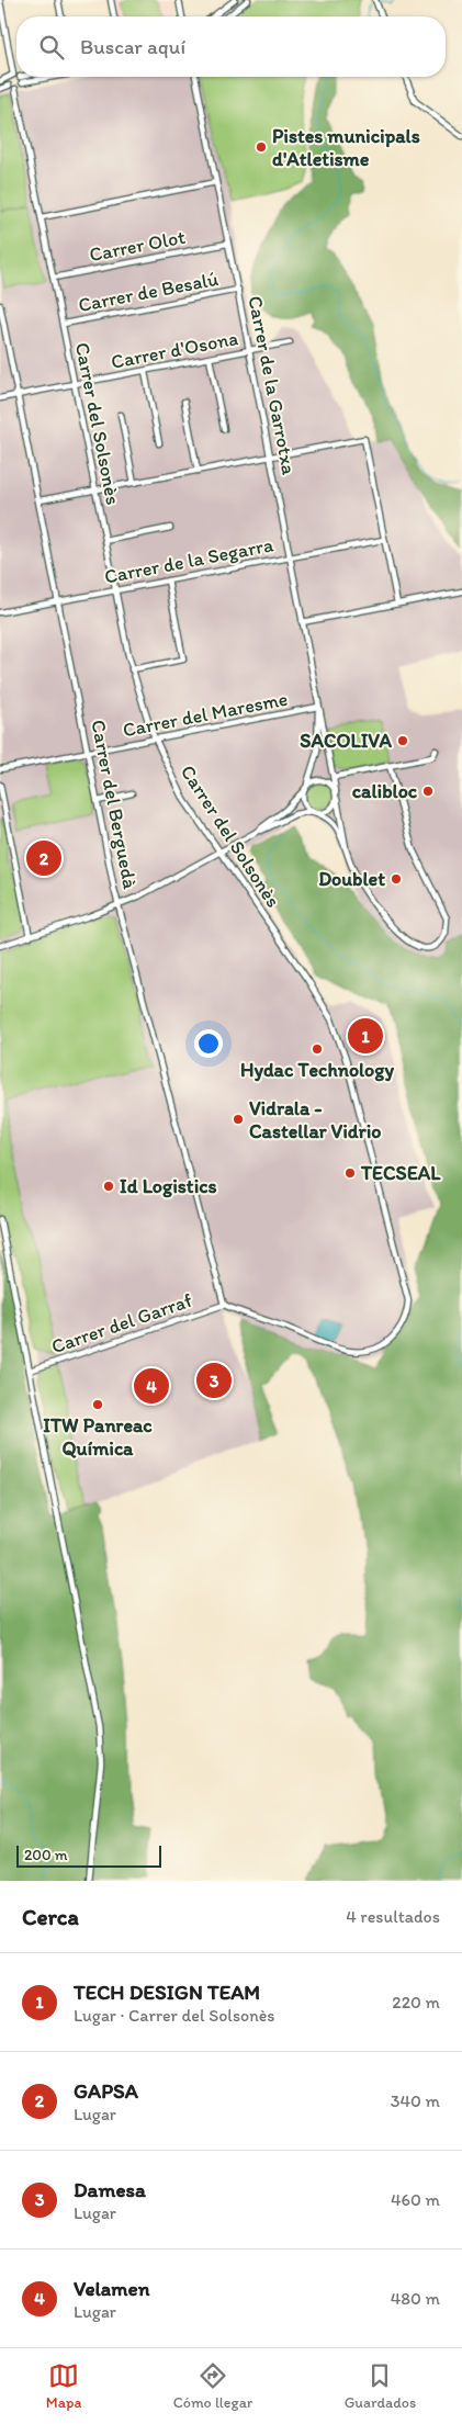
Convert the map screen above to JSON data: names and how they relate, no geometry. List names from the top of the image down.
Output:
{
  "streets": {
    "street": [
      "Carrer Olot",
      "Carrer de Besalú",
      "Carrer d'Osona",
      "Carrer de la Garrotxa",
      "Carrer del Solsonès",
      "Carrer de la Segarra",
      "Carrer del Maresme",
      "Carrer del Berguedà",
      "Carrer del Garraf"
    ]
  },
  "crossings": [
    ["Carrer Olot", "Carrer de la Garrotxa"],
    ["Carrer Olot", "Carrer del Solsonès"],
    ["Carrer de Besalú", "Carrer de la Garrotxa"],
    ["Carrer de Besalú", "Carrer del Solsonès"],
    ["Carrer d'Osona", "Carrer de la Garrotxa"],
    ["Carrer d'Osona", "Carrer del Solsonès"],
    ["Carrer d'Osona", "Carrer del Berguedà"],
    ["Carrer de la Garrotxa", "Carrer de la Segarra"],
    ["Carrer de la Garrotxa", "Carrer del Maresme"],
    ["Carrer del Solsonès", "Carrer de la Segarra"],
    ["Carrer del Solsonès", "Carrer del Maresme"],
    ["Carrer del Solsonès", "Carrer del Berguedà"],
    ["Carrer del Solsonès", "Carrer del Garraf"],
    ["Carrer de la Segarra", "Carrer del Berguedà"],
    ["Carrer del Maresme", "Carrer del Berguedà"],
    ["Carrer del Berguedà", "Carrer del Garraf"]
  ],
  "places": [
    "Pistes municipals d'Atletisme",
    "SACOLIVA",
    "calibloc",
    "Doublet",
    "Hydac Technology",
    "Vidrala - Castellar Vidrio",
    "TECSEAL",
    "Id Logistics",
    "ITW Panreac Química"
  ],
  "scale_bar": "200 m",
  "page": {
    "search": "Buscar aquí",
    "pins": [
      "2",
      "1",
      "3",
      "4"
    ],
    "scale": "200 m",
    "heading": ["Cerca", "4 resultados"],
    "list": [
      {
        "mark": "1",
        "name": "TECH DESIGN TEAM",
        "note": "Lugar · Carrer del Solsonès",
        "value": "220 m"
      },
      {
        "mark": "2",
        "name": "GAPSA",
        "note": "Lugar",
        "value": "340 m"
      },
      {
        "mark": "3",
        "name": "Damesa",
        "note": "Lugar",
        "value": "460 m"
      },
      {
        "mark": "4",
        "name": "Velamen",
        "note": "Lugar",
        "value": "480 m"
      }
    ],
    "nav": ["Mapa", "Cómo llegar", "Guardados"]
  }
}
